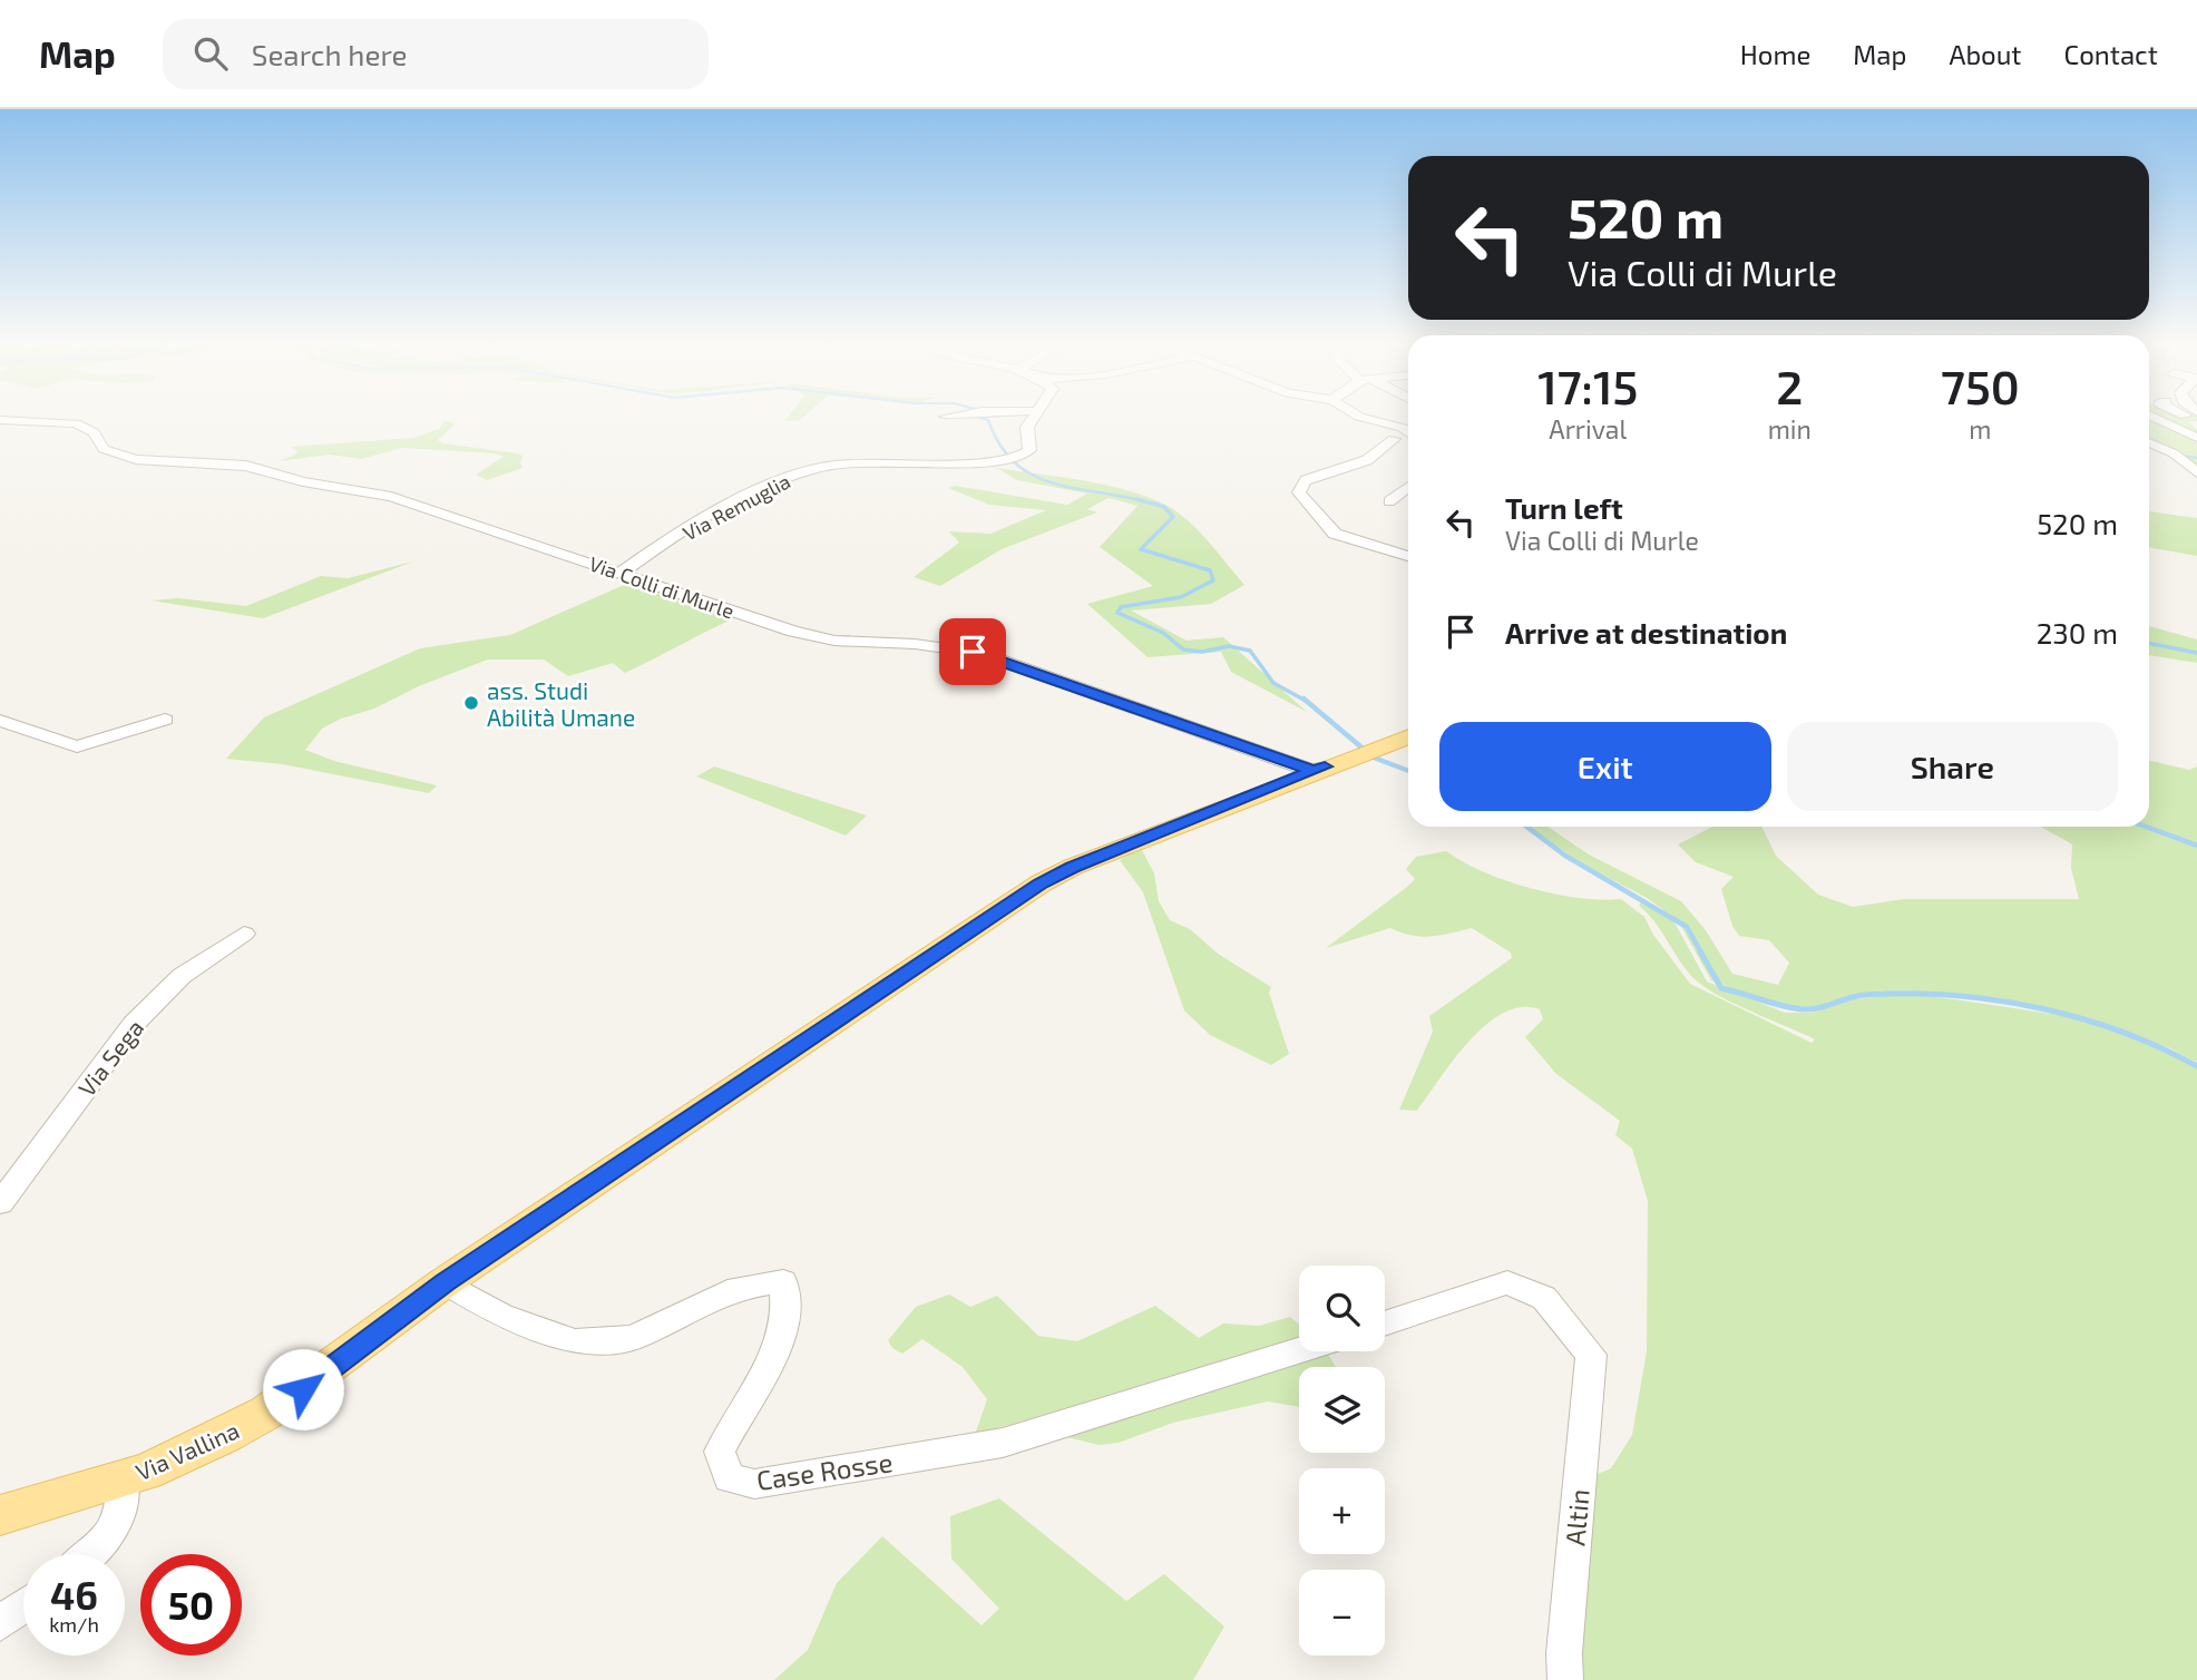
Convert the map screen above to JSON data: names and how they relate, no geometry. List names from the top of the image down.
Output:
{
  "streets": {
    "main road": ["Via Vallina"],
    "street": [
      "Via Remuglia",
      "Via Colli di Murle",
      "Via Sega",
      "Case Rosse",
      "Altin"
    ]
  },
  "crossings": [
    ["Via Remuglia", "Via Colli di Murle"],
    ["Via Colli di Murle", "Via Vallina"],
    ["Via Vallina", "Case Rosse"]
  ],
  "places": ["ass. Studi Abilità Umane"],
  "page": {
    "header": "Map",
    "search": "Search here",
    "nav": [
      "Home",
      "Map",
      "About",
      "Contact"
    ],
    "turn": ["520 m", "Via Colli di Murle"],
    "eta": [
      "17:15",
      "Arrival",
      "2",
      "min",
      "750",
      "m"
    ],
    "list": [
      {
        "name": "Turn left",
        "note": "Via Colli di Murle",
        "value": "520 m"
      },
      {
        "name": "Arrive at destination",
        "value": "230 m"
      }
    ],
    "buttons": ["Exit", "Share"],
    "map_buttons": ["+", "−"],
    "speed": "46 km/h",
    "limit": "50"
  }
}
